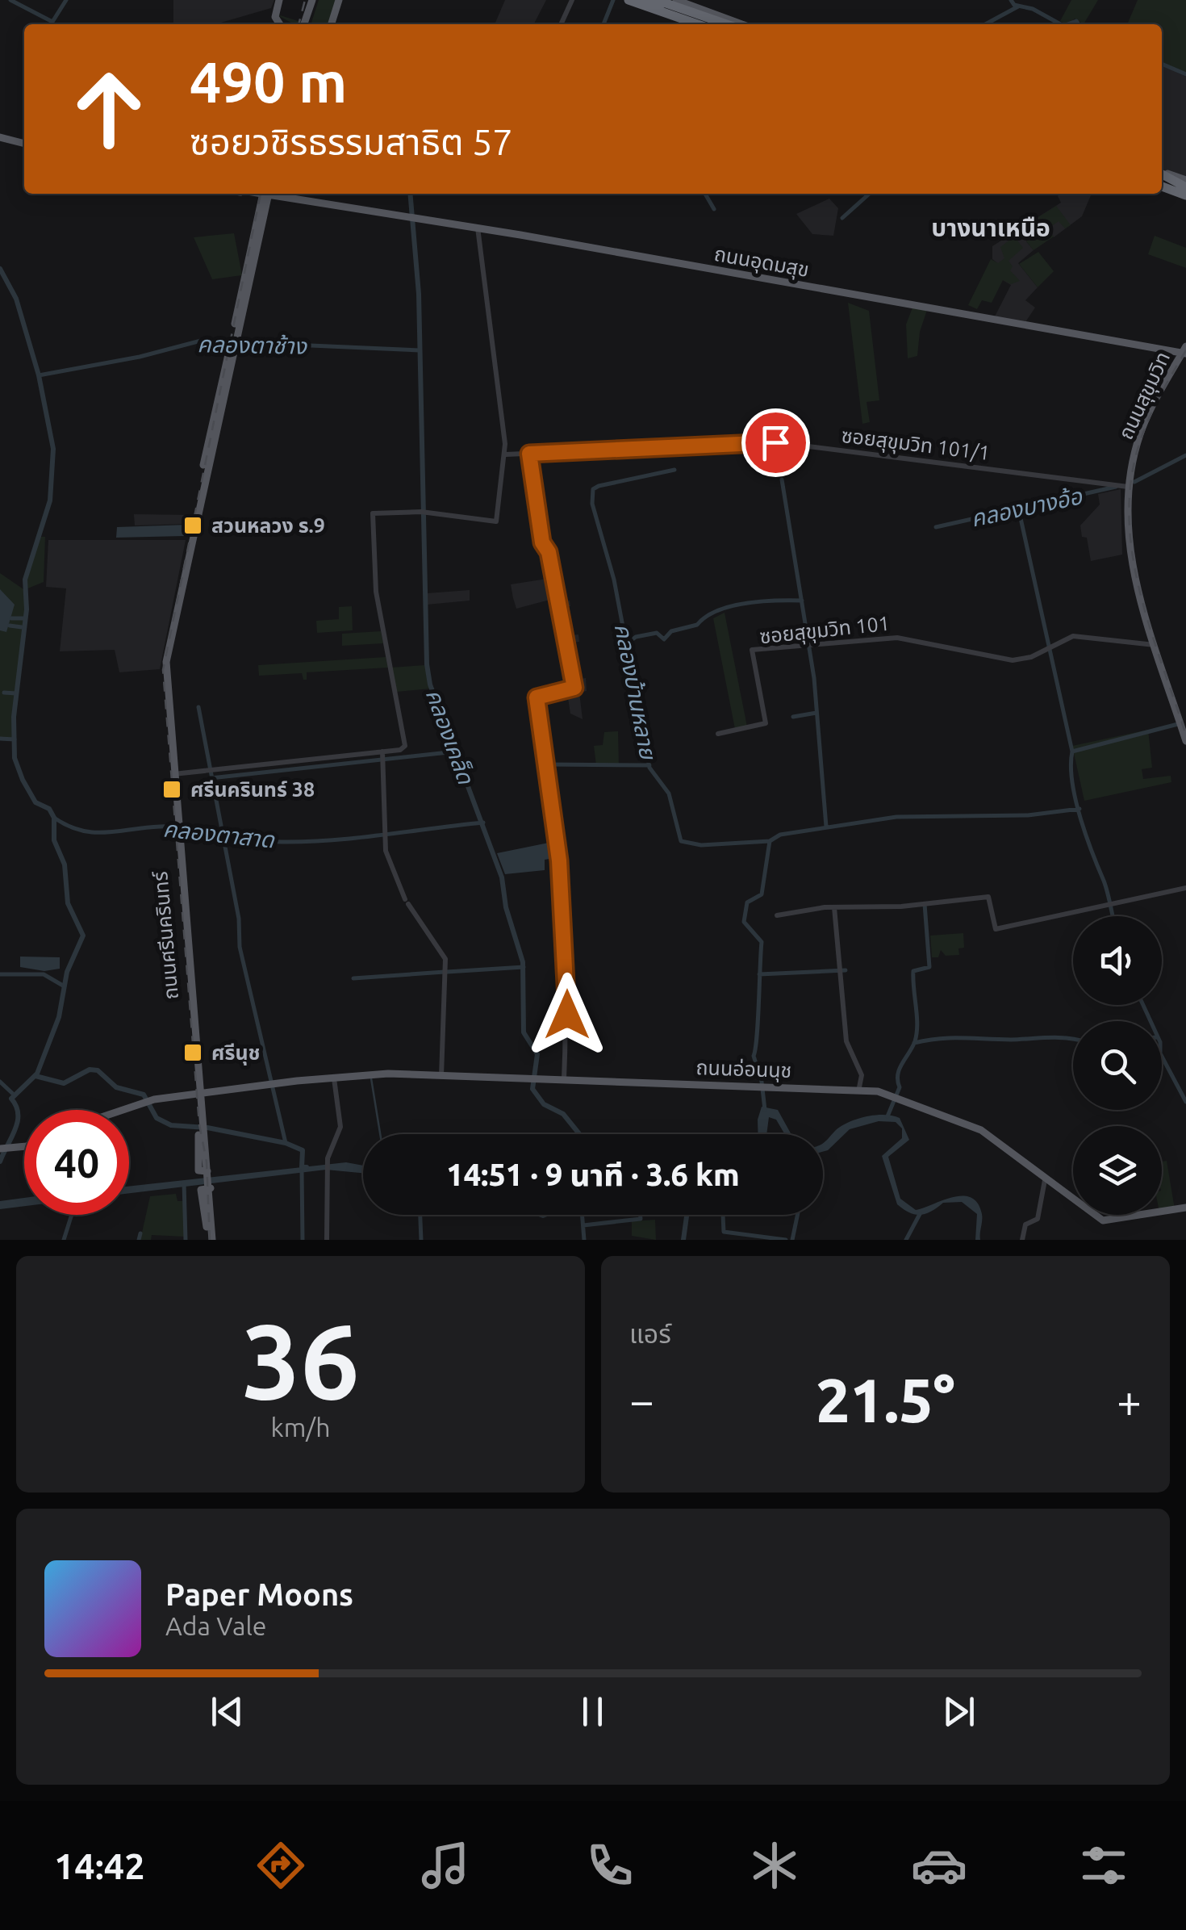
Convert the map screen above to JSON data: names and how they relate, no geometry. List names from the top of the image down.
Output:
{
  "streets": {
    "main road": [
      "ถนนอุดมสุข",
      "ถนนสุขุมวิท",
      "ถนนศรีนครินทร์",
      "ถนนอ่อนนุช"
    ],
    "street": ["ซอยสุขุมวิท 101/1", "ซอยสุขุมวิท 101"]
  },
  "crossings": [
    ["ถนนอุดมสุข", "ถนนสุขุมวิท"],
    ["ถนนอุดมสุข", "ถนนศรีนครินทร์"],
    ["ถนนสุขุมวิท", "ซอยสุขุมวิท 101/1"],
    ["ถนนสุขุมวิท", "ซอยสุขุมวิท 101"],
    ["ถนนศรีนครินทร์", "ถนนอ่อนนุช"]
  ],
  "districts": ["บางนาเหนือ"],
  "water": [
    "คลองตาช้าง",
    "คลองบางอ้อ",
    "คลองบ้านหลาย",
    "คลองเคล็ด",
    "คลองตาสาด"
  ],
  "places": {
    "transit": ["สวนหลวง ร.9", "ศรีนครินทร์ 38", "ศรีนุช"]
  },
  "page": {
    "turn": ["490 m", "ซอยวชิรธรรมสาธิต 57"],
    "limit": "40",
    "trip": "14:51 · 9 นาที · 3.6 km",
    "tile": [
      ["36", "km/h"],
      "แอร์"
    ],
    "heat": ["−", "21.5°", "+"],
    "song": ["Paper Moons", "Ada Vale"],
    "tabs": "14:42"
  }
}
